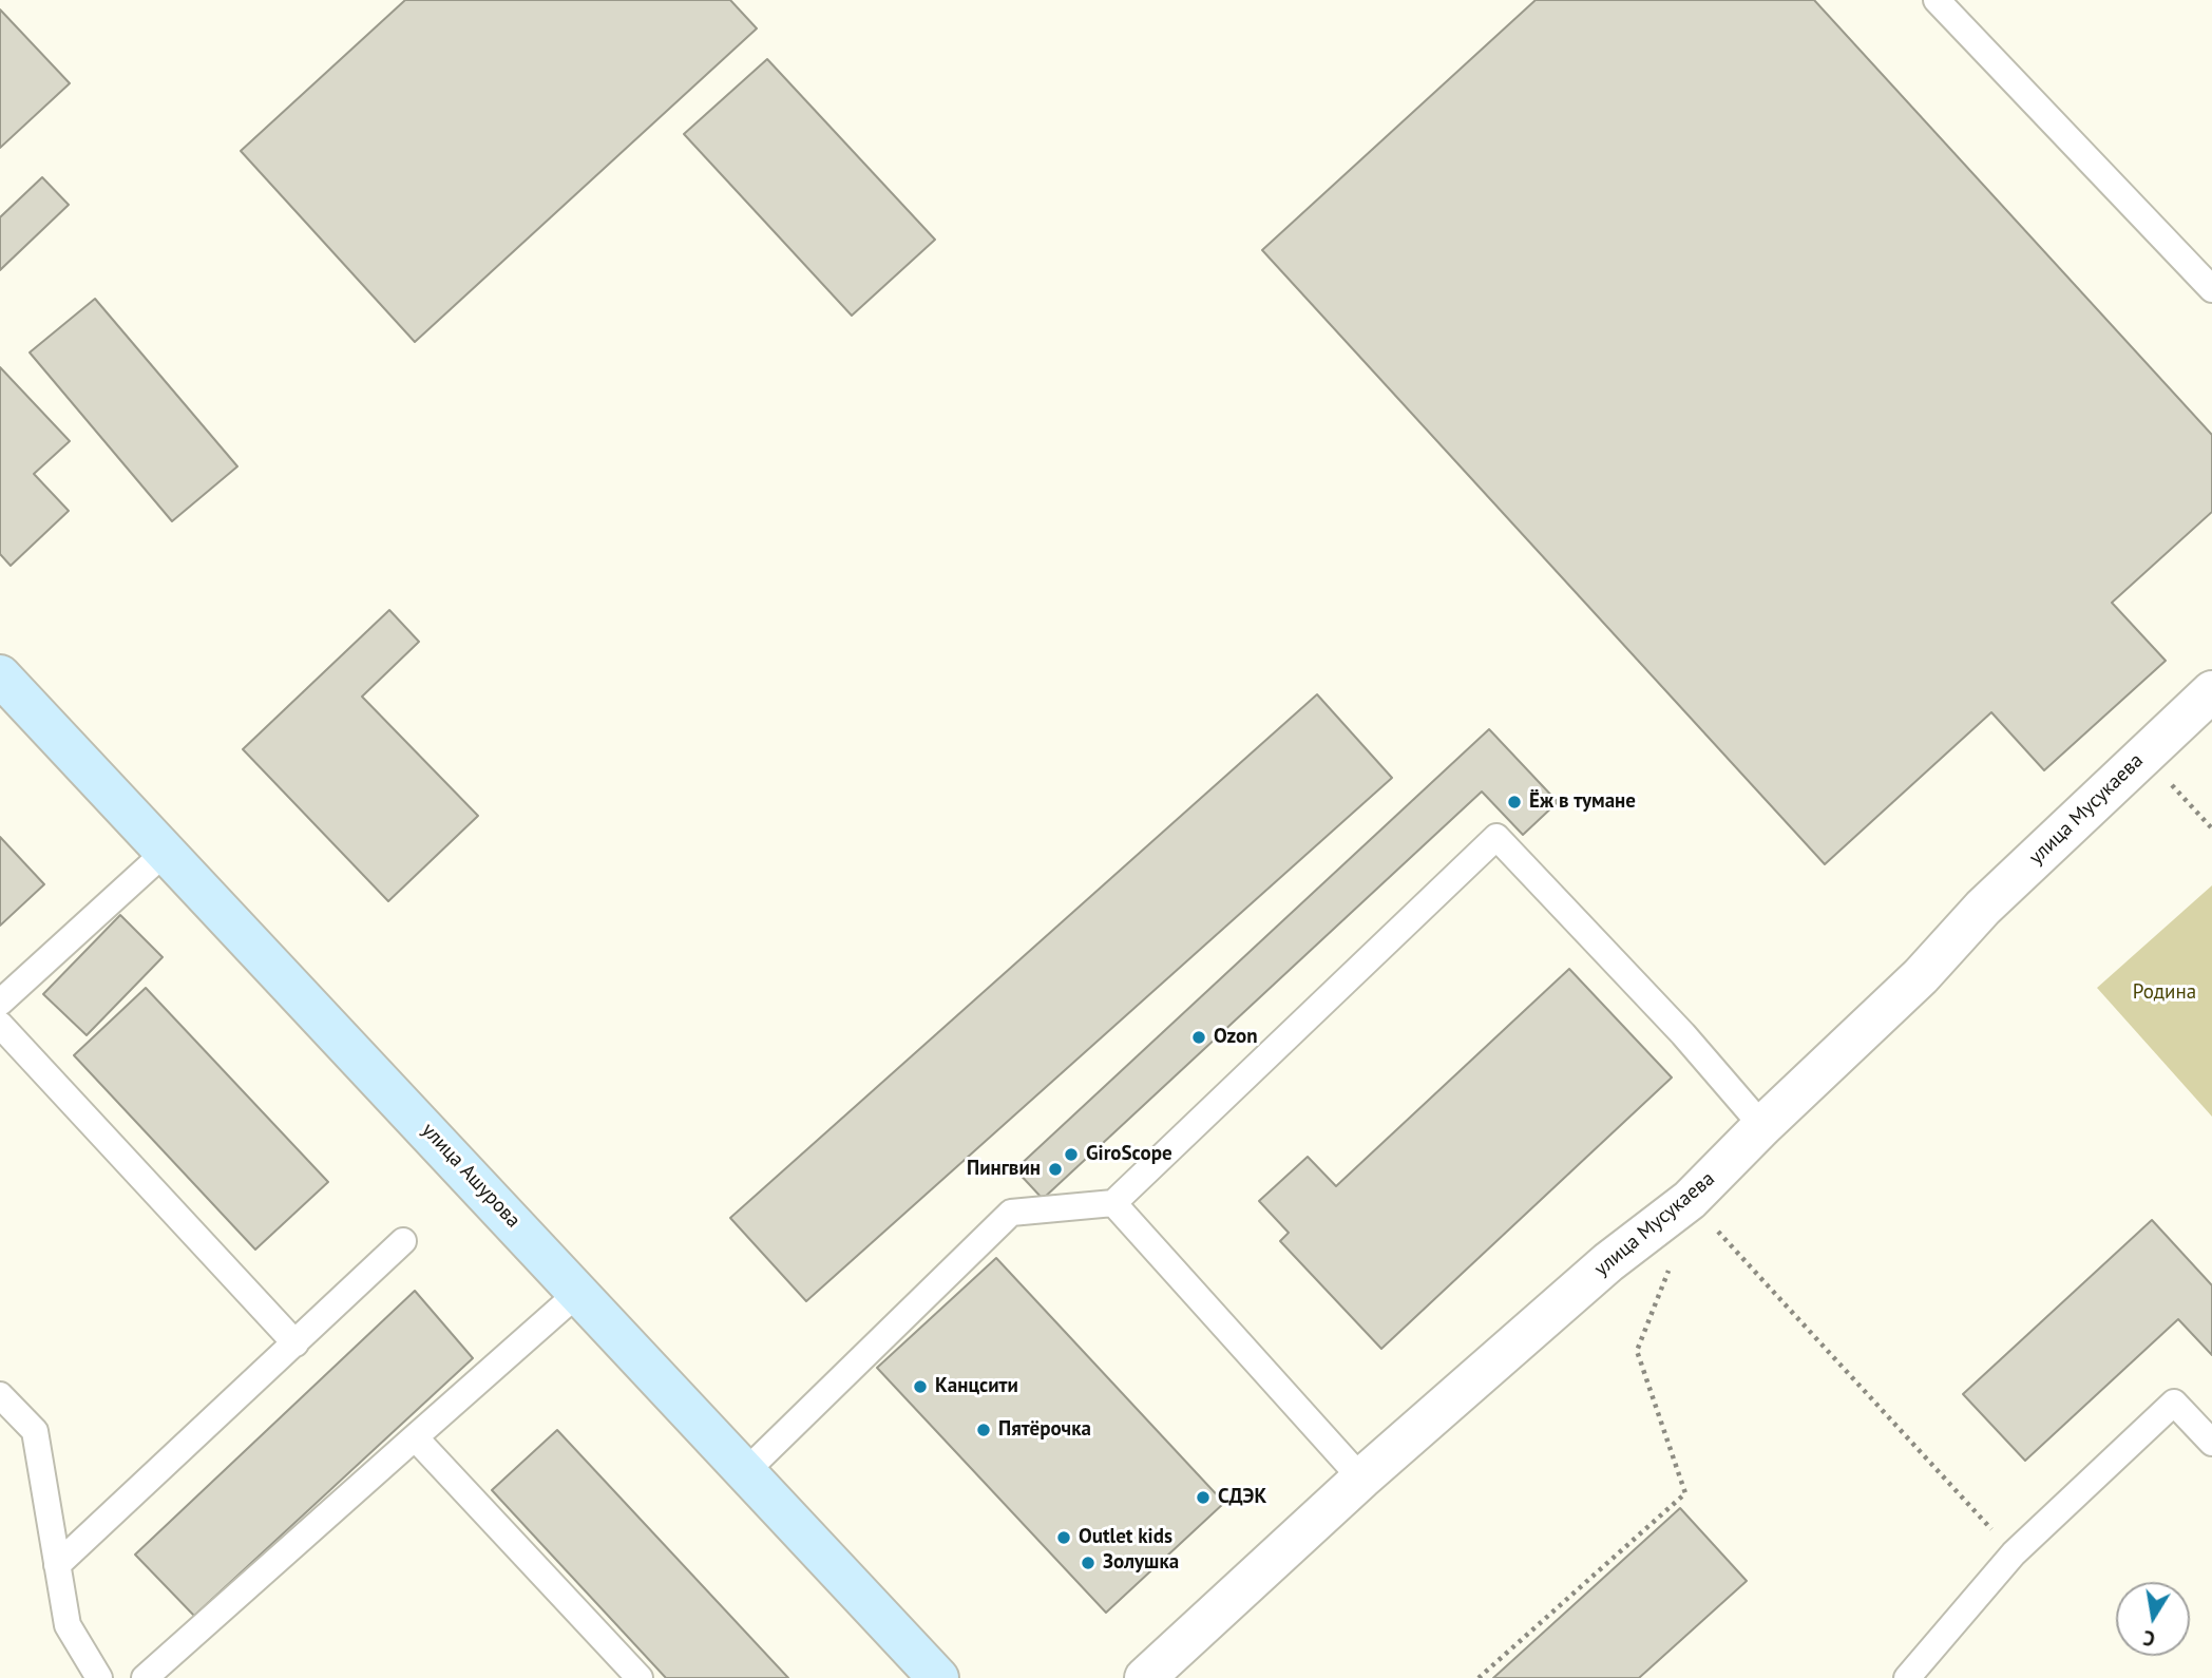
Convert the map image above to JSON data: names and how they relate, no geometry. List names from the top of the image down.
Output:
{
  "streets": {
    "street": ["улица Мусукаева", "улица Ашурова"]
  },
  "parks": ["Родина"],
  "places": [
    "Ёж в тумане",
    "Ozon",
    "GiroScope",
    "Пингвин",
    "Канцсити",
    "Пятёрочка",
    "СДЭК",
    "Outlet kids",
    "Золушка"
  ],
  "north": "bottom"
}
